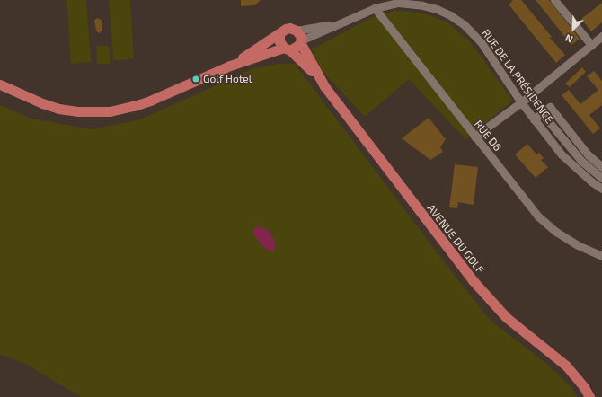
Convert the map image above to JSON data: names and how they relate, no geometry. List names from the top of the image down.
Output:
{
  "streets": {
    "main road": ["AVENUE DU GOLF"],
    "street": ["RUE DE LA PRÉSIDENCE", "RUE D6"]
  },
  "crossings": [
    ["RUE DE LA PRÉSIDENCE", "RUE D6"],
    ["RUE DE LA PRÉSIDENCE", "AVENUE DU GOLF"]
  ],
  "places": ["Golf Hotel"],
  "north": "bottom left"
}
